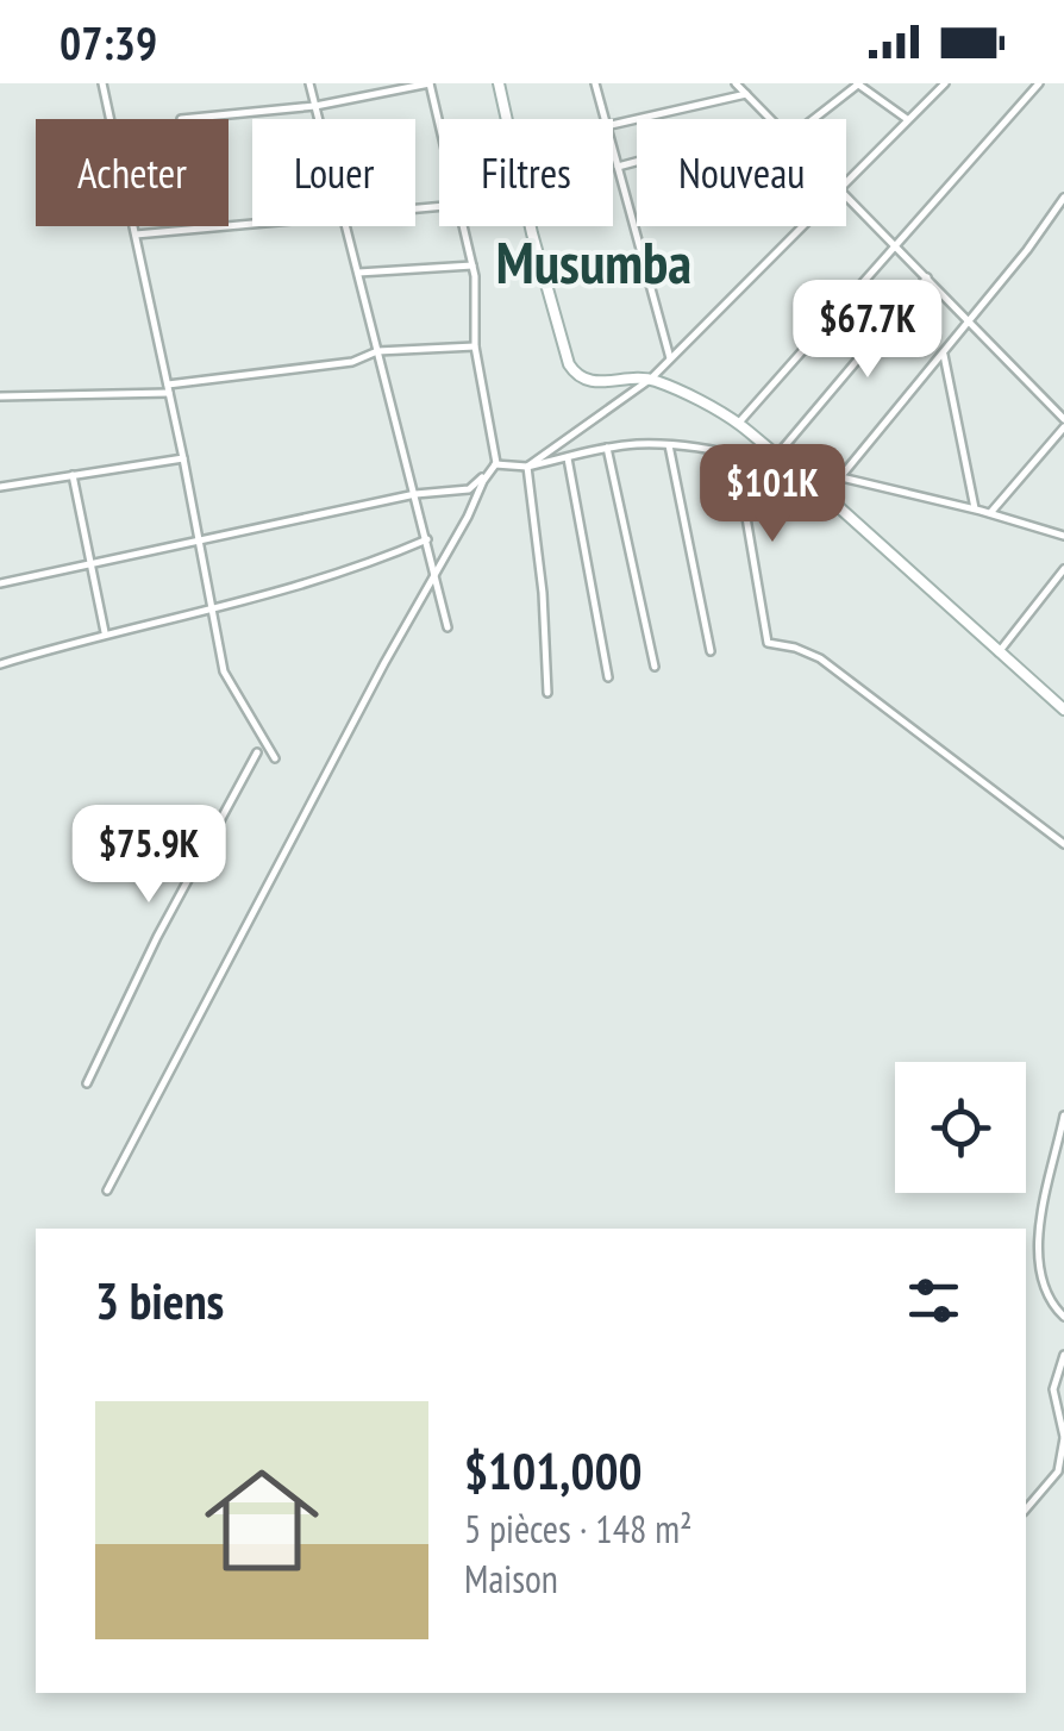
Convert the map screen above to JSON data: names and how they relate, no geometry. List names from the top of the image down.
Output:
{
  "districts": ["Musumba"],
  "page": {
    "status": "07:39",
    "chip": [
      "Acheter",
      "Louer",
      "Filtres",
      "Nouveau"
    ],
    "price": ["$67.7K", "$101K", "$75.9K"],
    "heading": "3 biens",
    "list": [
      {
        "name": "$101,000",
        "note": "5 pièces · 148 m² · Maison"
      }
    ]
  }
}
